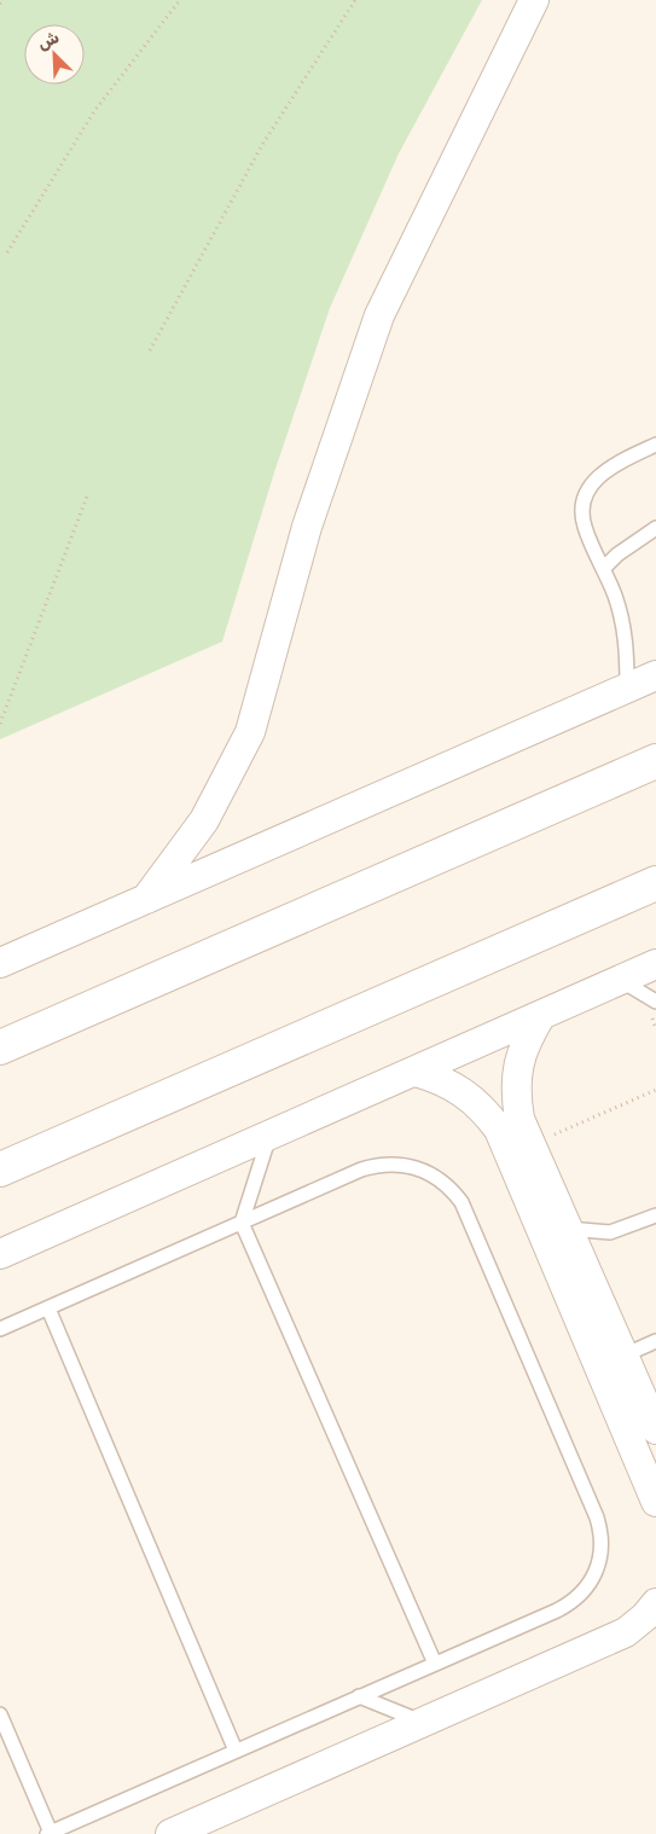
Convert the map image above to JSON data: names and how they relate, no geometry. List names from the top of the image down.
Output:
{
  "north": "top left"
}
